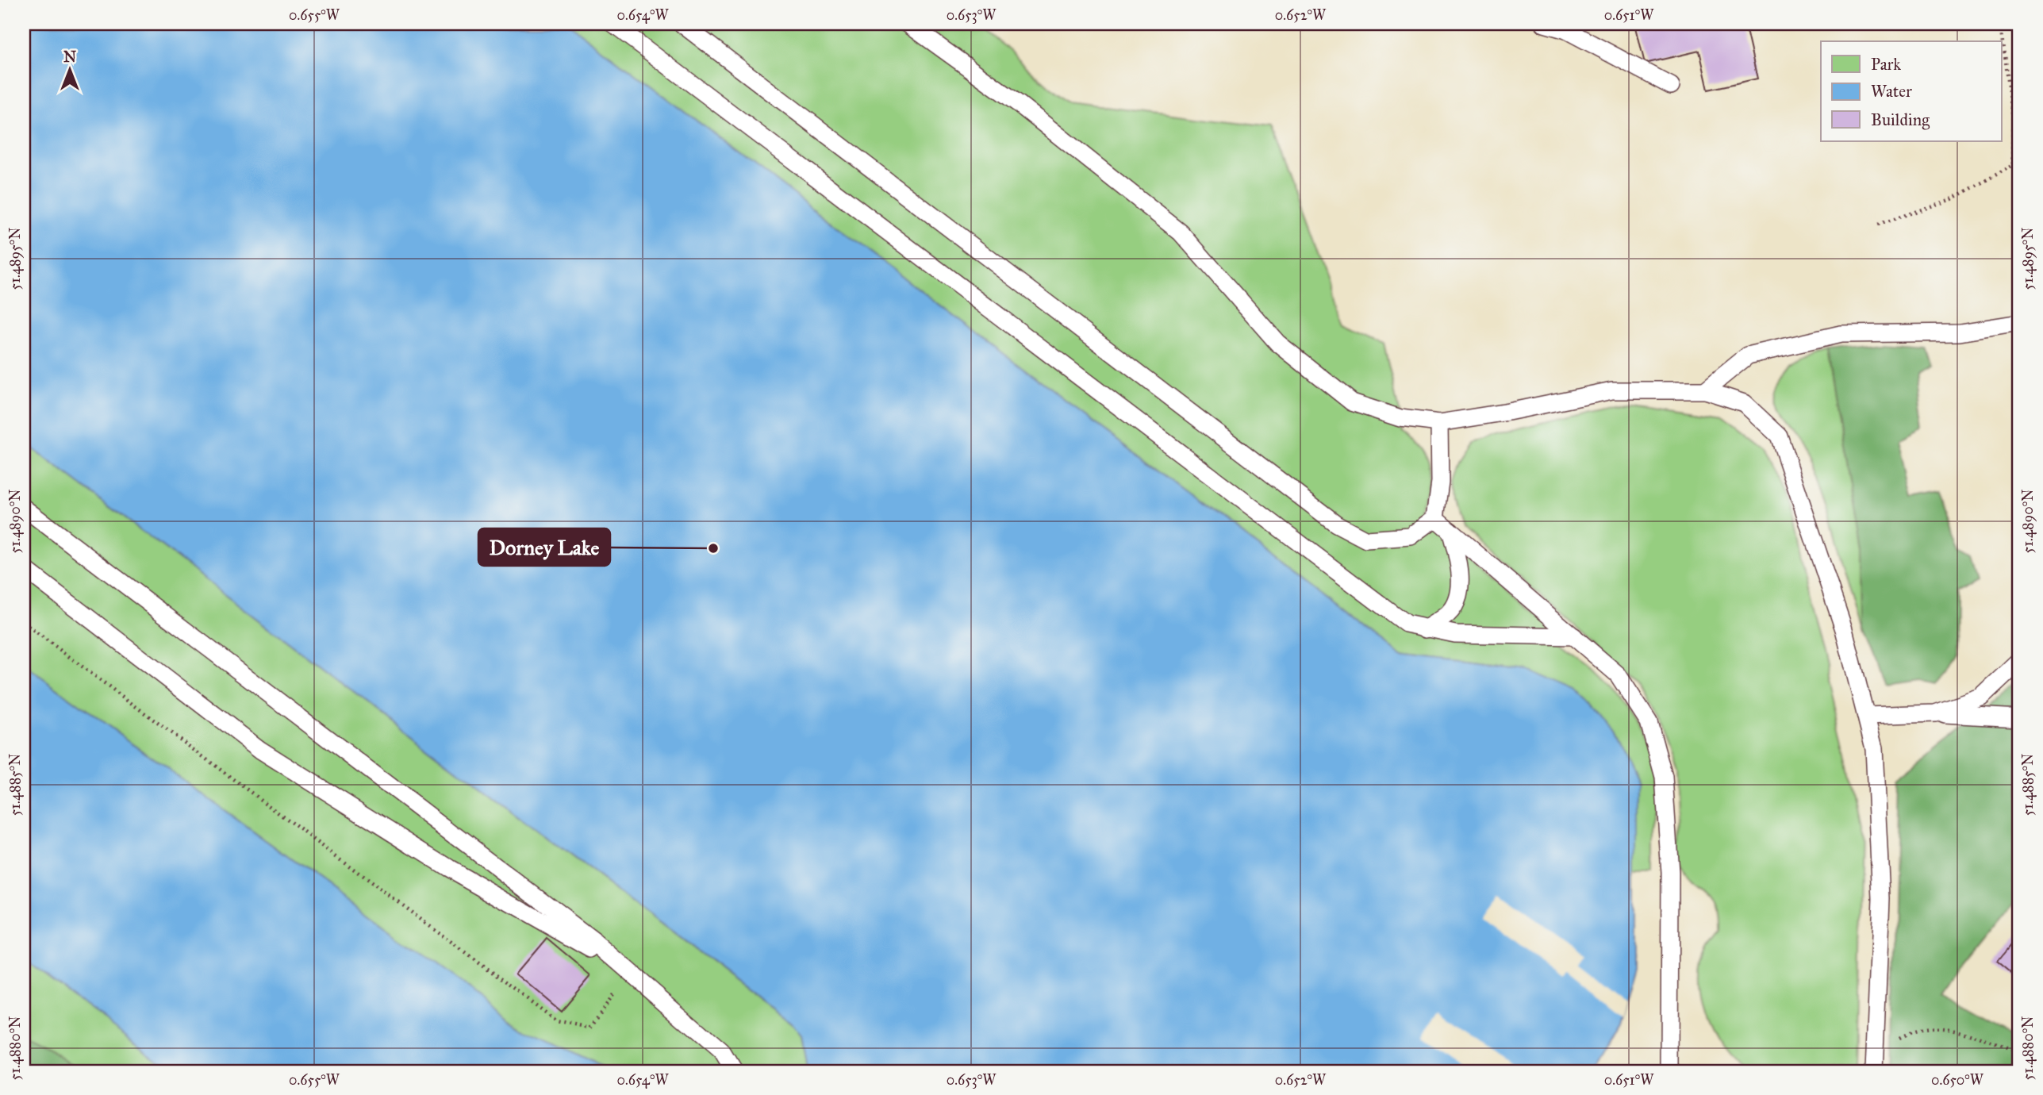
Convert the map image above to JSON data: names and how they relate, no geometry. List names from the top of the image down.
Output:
{
  "places": ["Dorney Lake"],
  "legend": ["Park", "Water", "Building"],
  "north": "top",
  "coordinates": [
    "0.655°W",
    "0.654°W",
    "0.653°W",
    "0.652°W",
    "0.651°W",
    "51.4895°N",
    "51.4890°N",
    "51.4885°N",
    "51.4880°N",
    "0.650°W"
  ]
}
